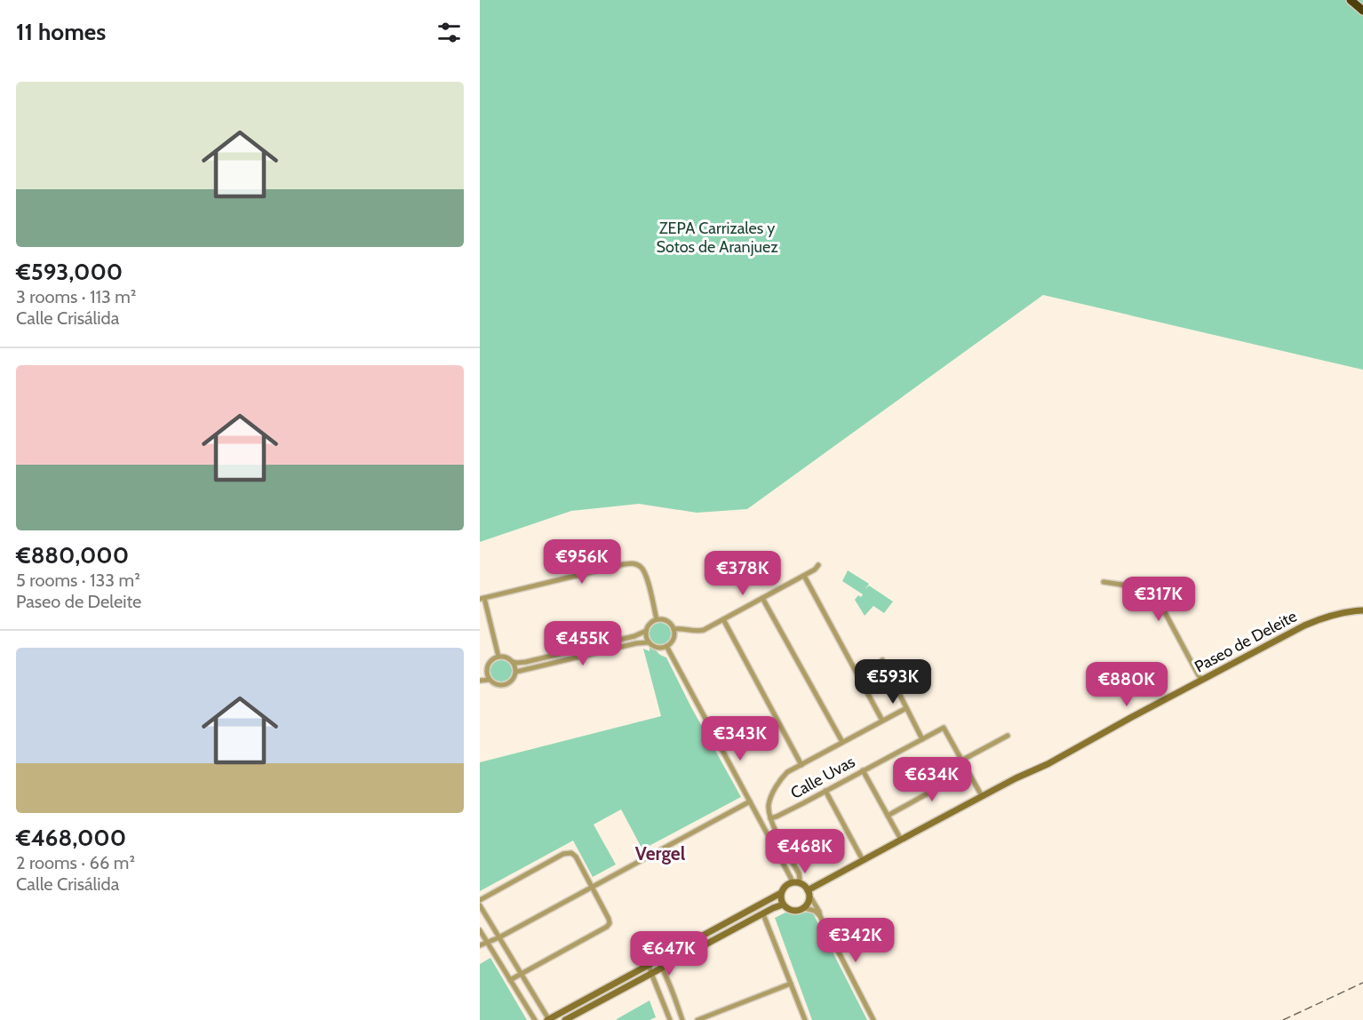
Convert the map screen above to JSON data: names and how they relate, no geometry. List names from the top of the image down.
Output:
{
  "streets": {
    "main road": ["Paseo de Deleite"],
    "street": ["Calle Uvas"]
  },
  "districts": ["Vergel"],
  "parks": ["ZEPA Carrizales y Sotos de Aranjuez"],
  "page": {
    "heading": "11 homes",
    "list": [
      {
        "name": "€593,000",
        "note": "3 rooms · 113 m² · Calle Crisálida"
      },
      {
        "name": "€880,000",
        "note": "5 rooms · 133 m² · Paseo de Deleite"
      },
      {
        "name": "€468,000",
        "note": "2 rooms · 66 m² · Calle Crisálida"
      }
    ],
    "price": [
      "€956K",
      "€378K",
      "€317K",
      "€455K",
      "€593K",
      "€880K",
      "€343K",
      "€634K",
      "€468K",
      "€342K",
      "€647K"
    ]
  }
}
